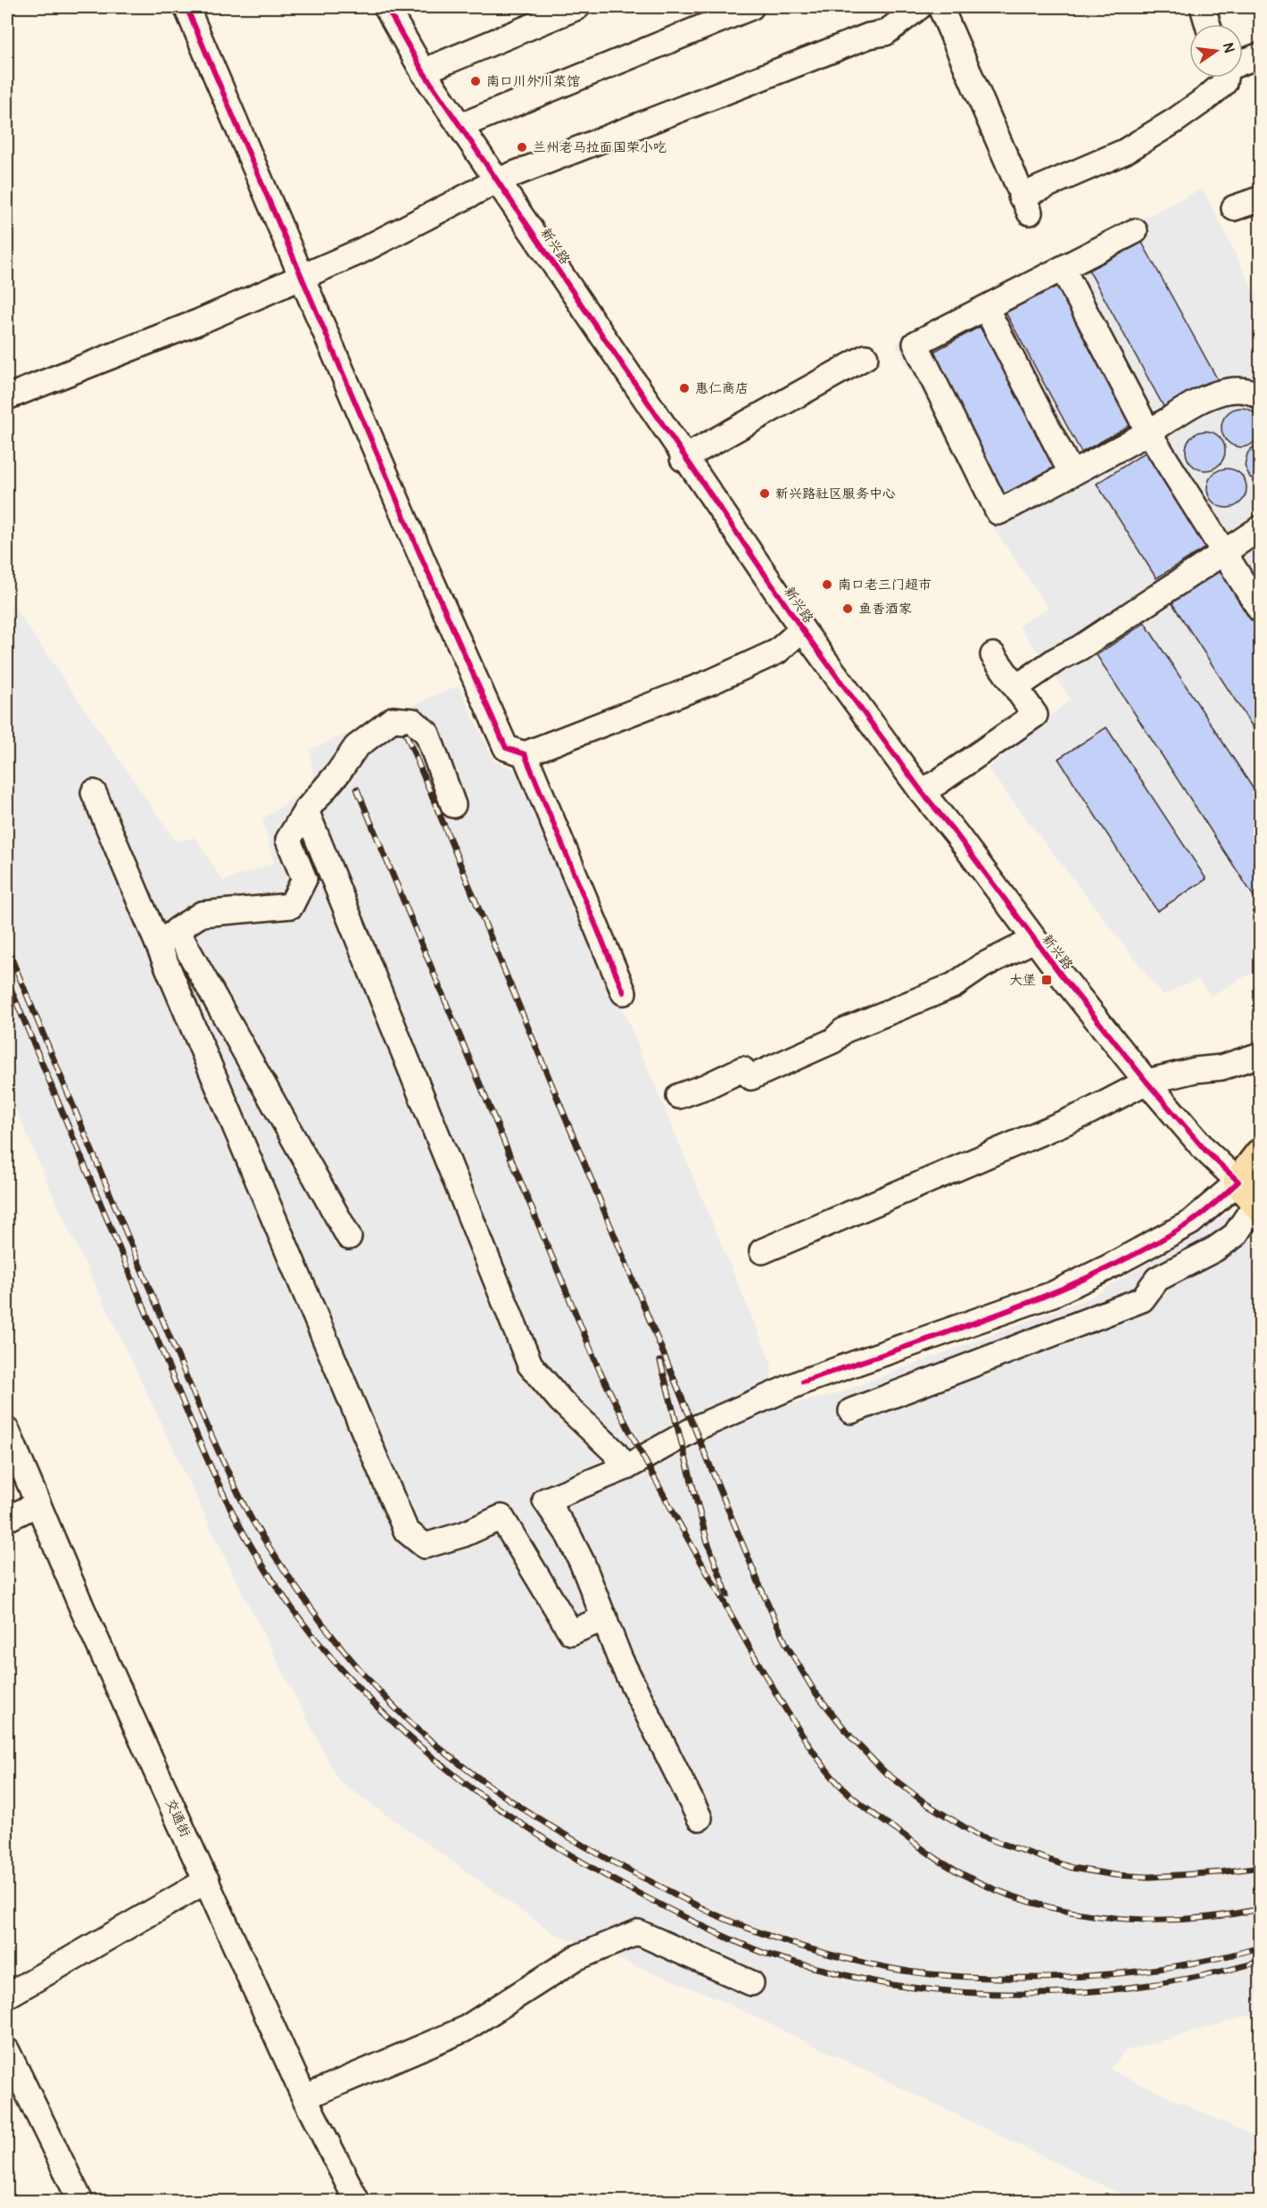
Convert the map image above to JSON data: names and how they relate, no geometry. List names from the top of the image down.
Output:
{
  "streets": {
    "street": ["新兴路", "交通街"]
  },
  "places": {
    "other": [
      "南口川外川菜馆",
      "兰州老马拉面国荣小吃",
      "惠仁商店",
      "新兴路社区服务中心",
      "南口老三门超市",
      "鱼香酒家"
    ],
    "transit": ["大堡"]
  },
  "north": "right"
}
